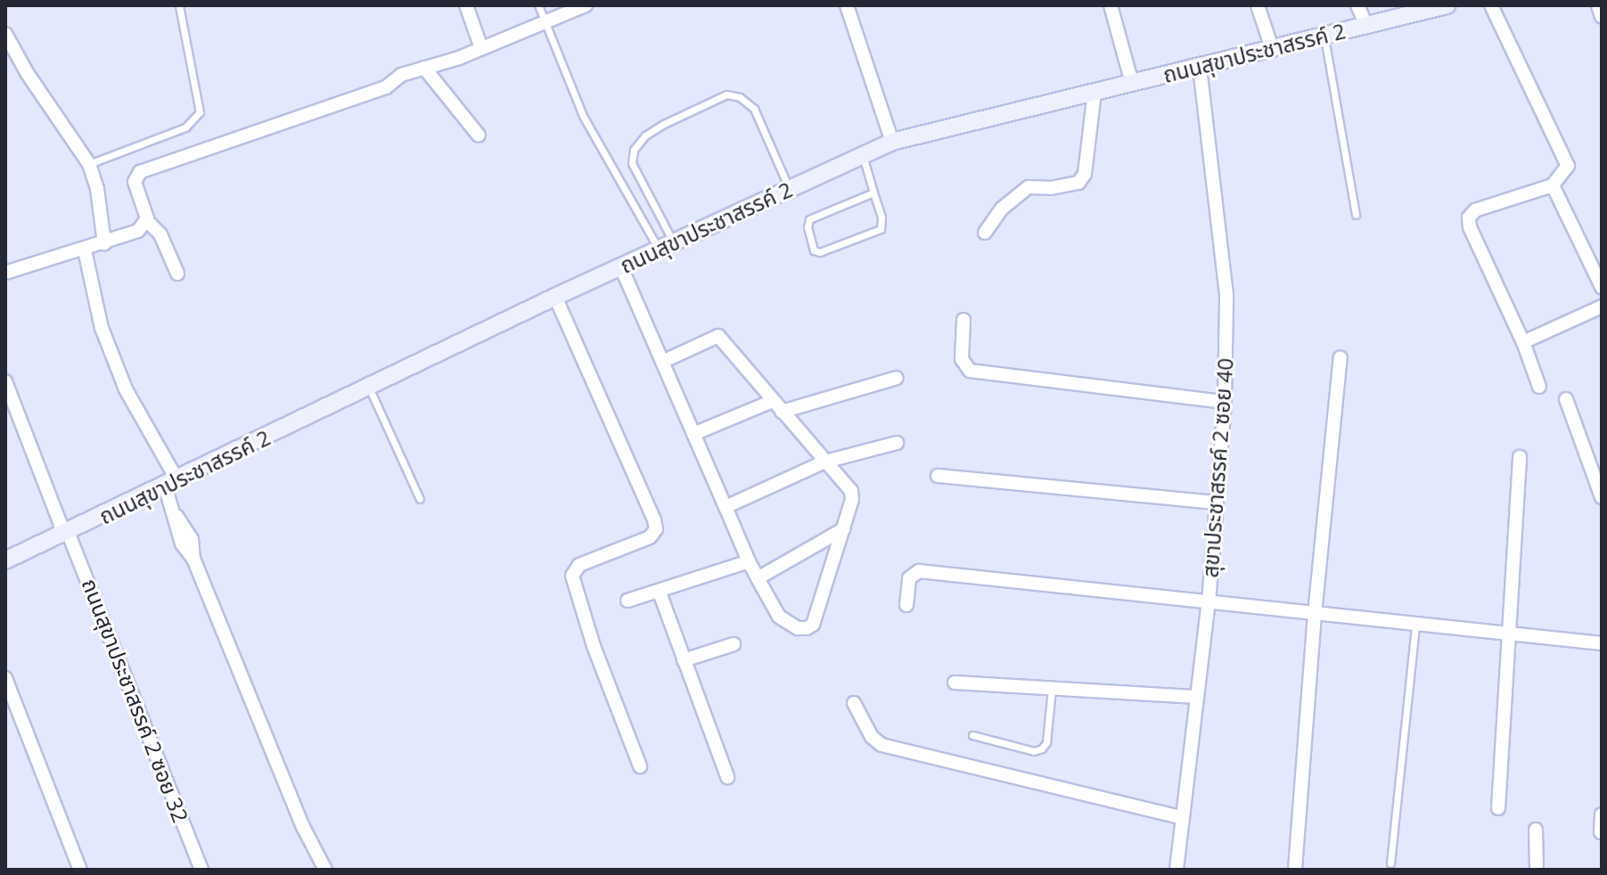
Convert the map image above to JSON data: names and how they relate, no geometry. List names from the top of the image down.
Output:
{
  "streets": {
    "street": ["ถนนสุขาประชาสรรค์ 2", "สุขาประชาสรรค์ 2 ซอย 40", "ถนนสุขาประชาสรรค์ 2 ซอย 32"]
  },
  "crossings": [
    ["ถนนสุขาประชาสรรค์ 2", "สุขาประชาสรรค์ 2 ซอย 40"],
    ["ถนนสุขาประชาสรรค์ 2", "ถนนสุขาประชาสรรค์ 2 ซอย 32"]
  ]
}
